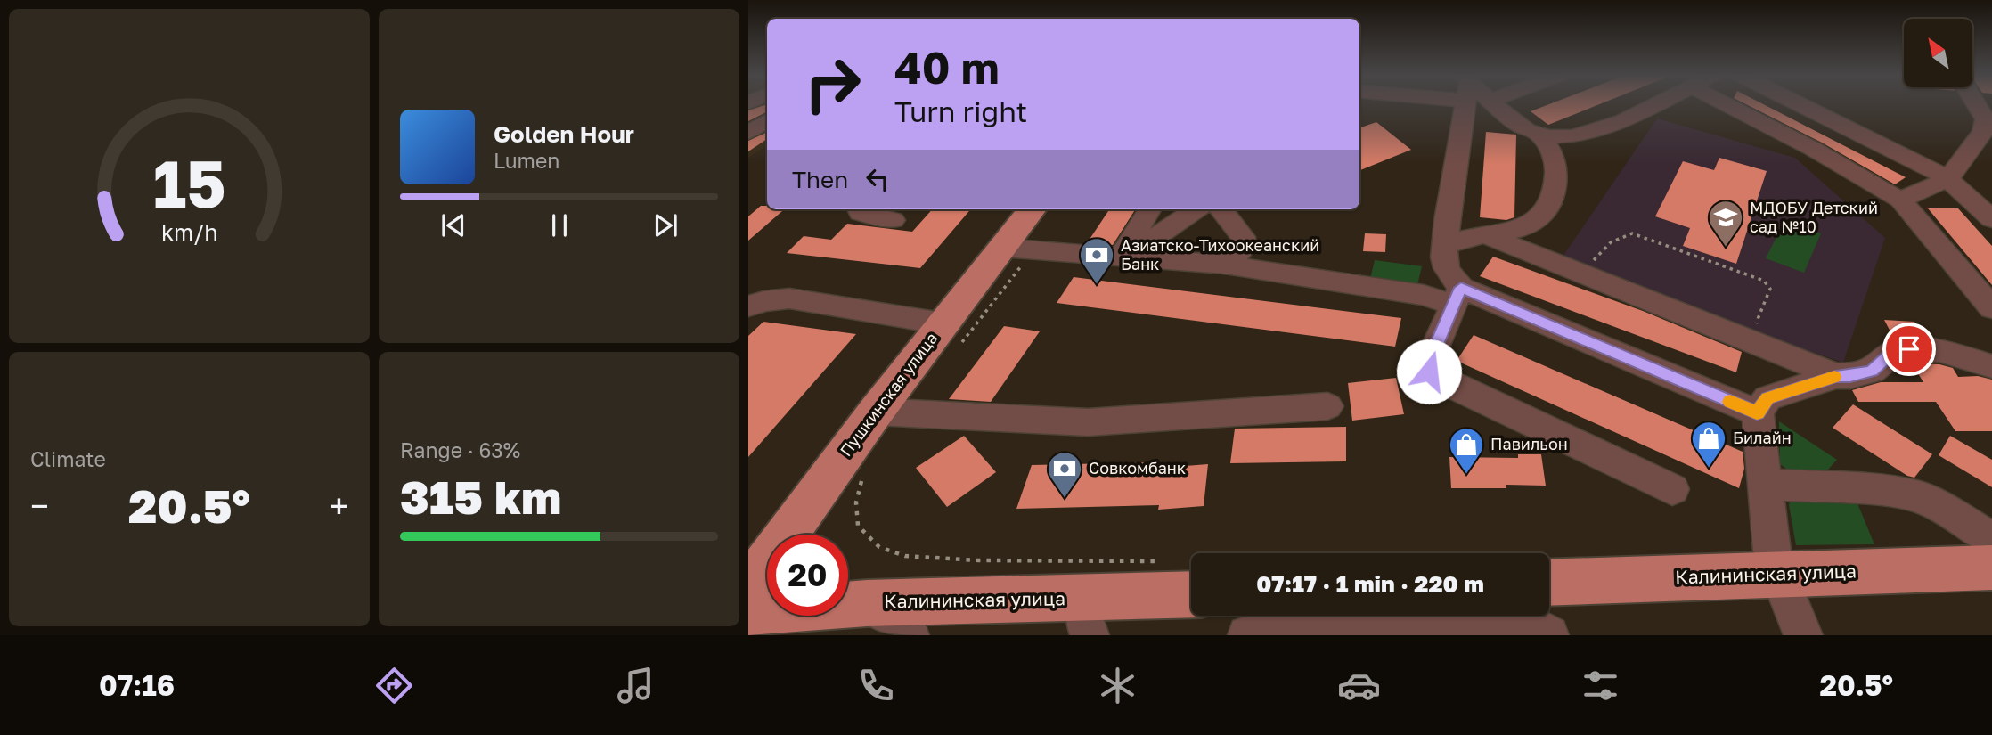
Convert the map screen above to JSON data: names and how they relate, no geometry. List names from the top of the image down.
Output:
{
  "streets": {
    "main road": ["Пушкинская улица", "Калининская улица"]
  },
  "places": {
    "school or university": ["МДОБУ Детский сад №10"],
    "bank": ["Азиатско-Тихоокеанский Банк", "Совкомбанк"],
    "shop": ["Билайн", "Павильон"]
  },
  "north": "top left",
  "page": {
    "turn": ["40 m", "Turn right"],
    "song": ["Golden Hour", "Lumen"],
    "then": "Then",
    "tile": [
      "Climate",
      ["Range · 63%", "315 km"]
    ],
    "heat": ["−", "20.5°", "+"],
    "limit": "20",
    "trip": "07:17 · 1 min · 220 m",
    "tabs": ["07:16", "20.5°"],
    "gauge": ["15", "km/h"]
  }
}
